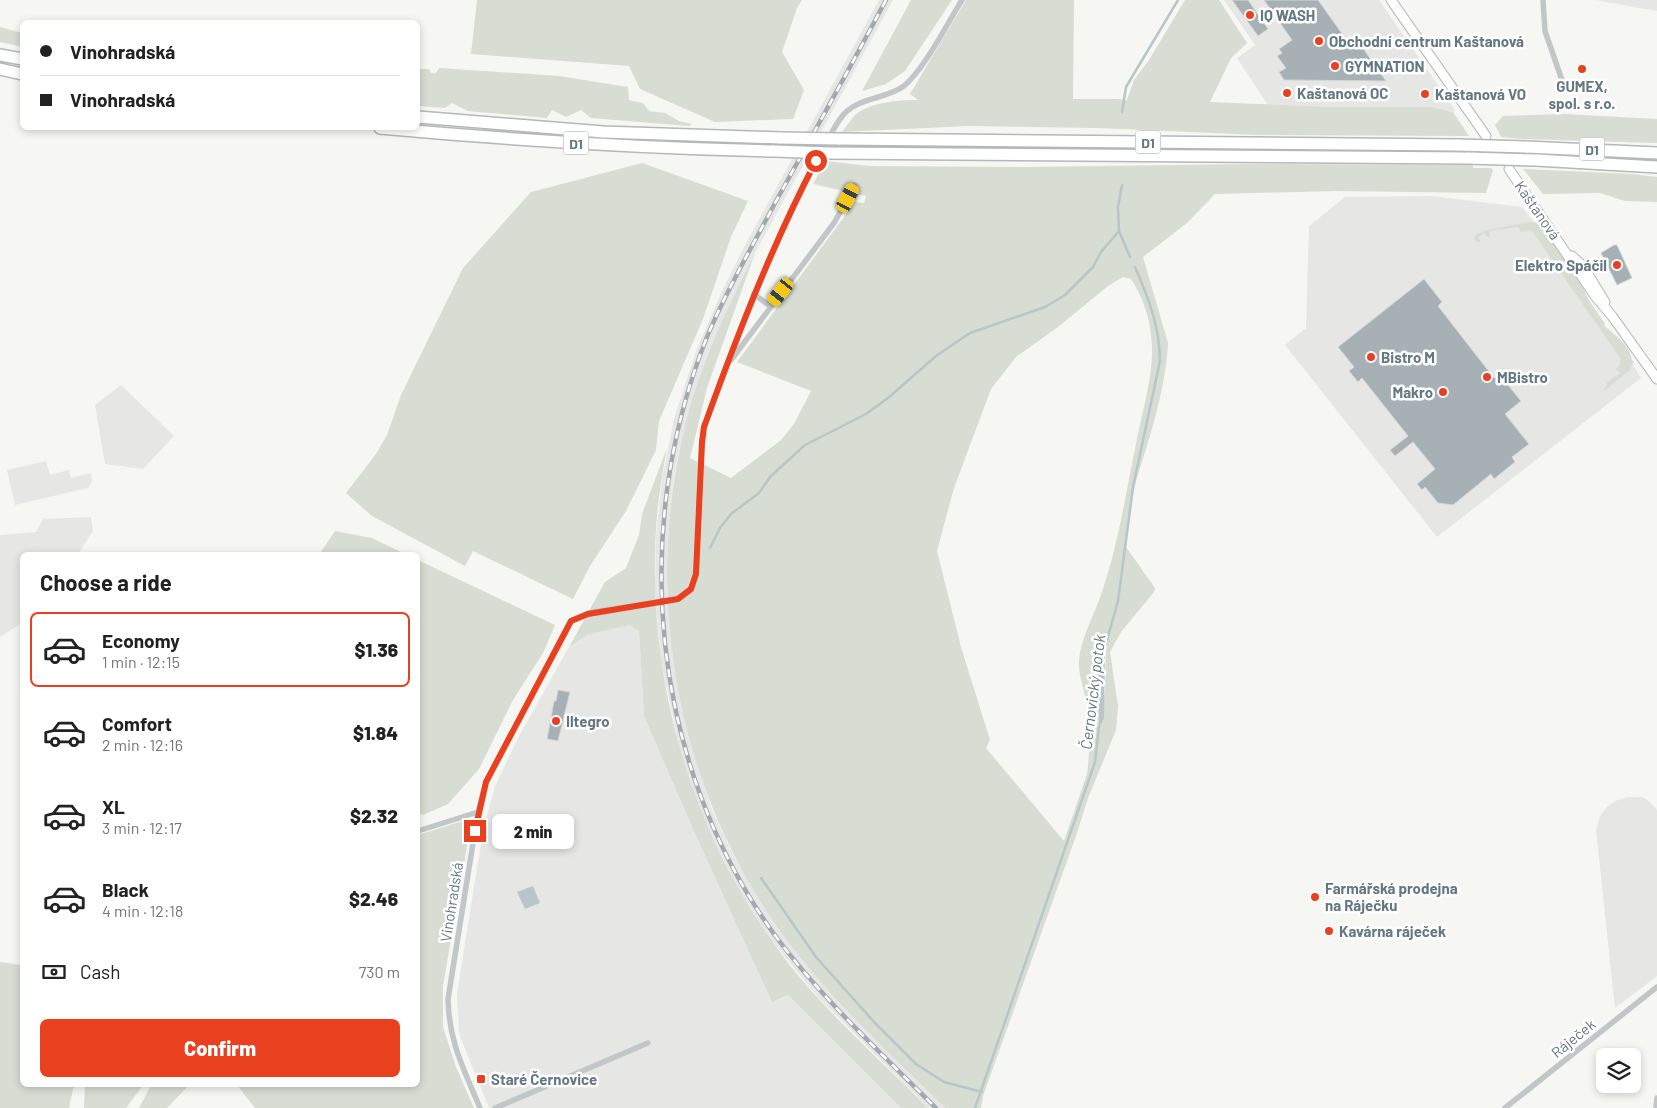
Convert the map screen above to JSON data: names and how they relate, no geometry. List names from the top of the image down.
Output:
{
  "streets": {
    "highway": ["D1"],
    "main road": ["Kaštanová"],
    "street": ["Vinohradská", "Ráječek"]
  },
  "water": ["Černovický potok"],
  "places": {
    "other": [
      "IQ WASH",
      "Obchodní centrum Kaštanová",
      "GYMNATION",
      "GUMEX, spol. s r.o.",
      "Kaštanová OC",
      "Kaštanová VO",
      "Elektro Spáčil",
      "Bistro M",
      "MBistro",
      "Makro",
      "Iltegro",
      "Farmářská prodejna na Ráječku",
      "Kavárna ráječek"
    ],
    "transit": ["Staré Černovice"]
  },
  "page": {
    "banner": ["Vinohradská", "Vinohradská"],
    "heading": "Choose a ride",
    "list": [
      {
        "name": "Economy",
        "note": "1 min · 12:15",
        "value": "$1.36"
      },
      {
        "name": "Comfort",
        "note": "2 min · 12:16",
        "value": "$1.84"
      },
      {
        "name": "XL",
        "note": "3 min · 12:17",
        "value": "$2.32"
      },
      {
        "name": "Black",
        "note": "4 min · 12:18",
        "value": "$2.46"
      }
    ],
    "bubble": "2 min",
    "pay": ["Cash", "730 m"],
    "buttons": "Confirm"
  }
}
